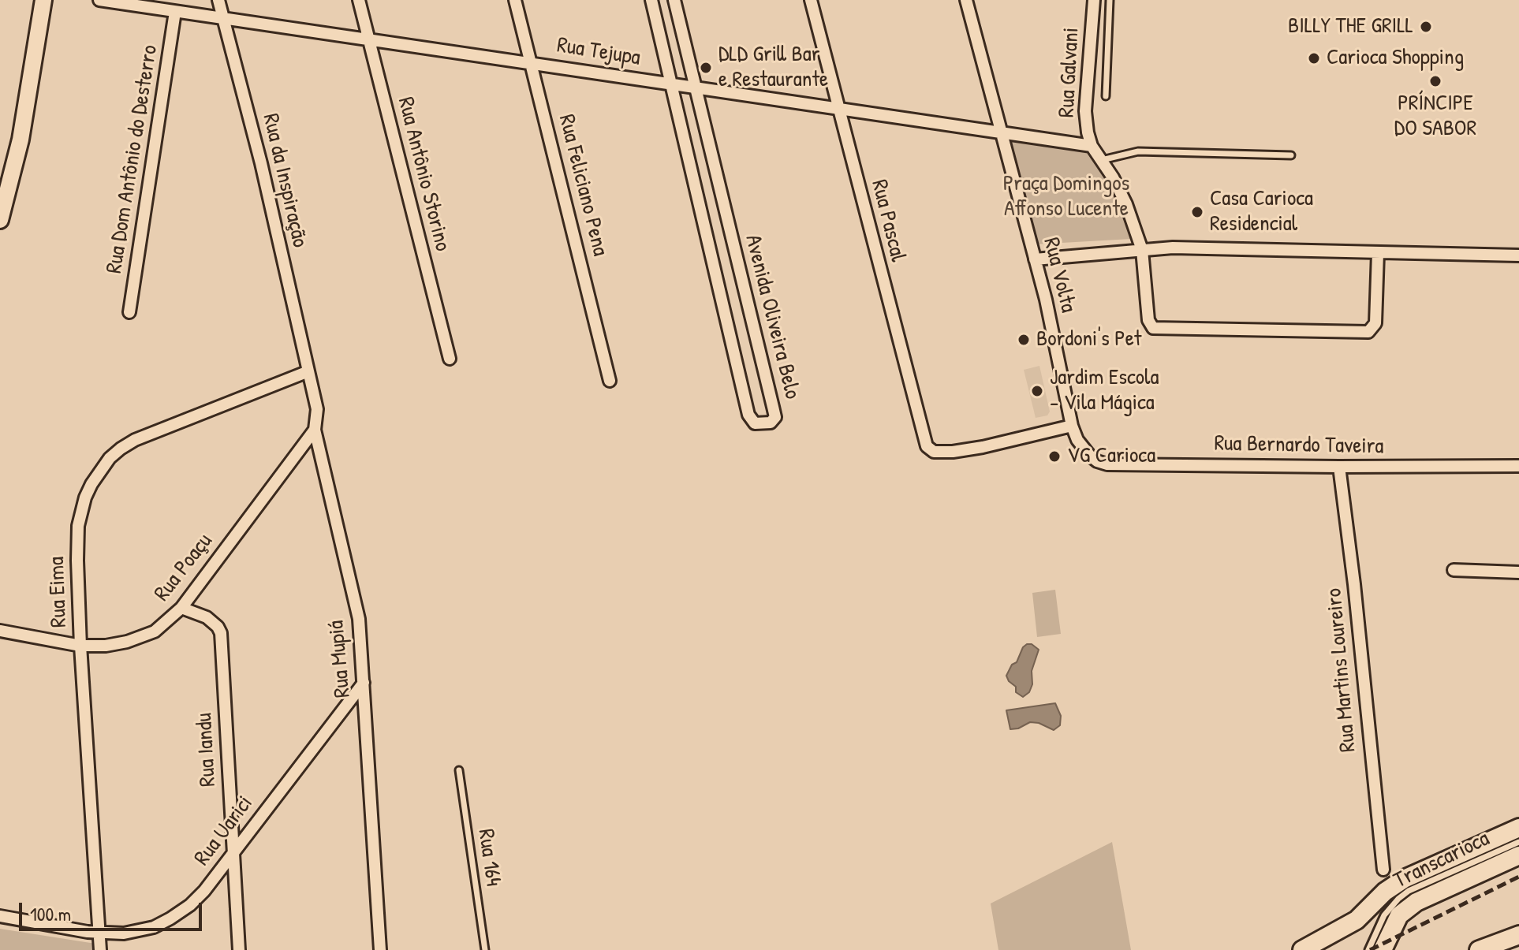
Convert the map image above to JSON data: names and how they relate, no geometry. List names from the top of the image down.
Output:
{
  "streets": {
    "street": [
      "Rua Tejupa",
      "Rua Galvani",
      "Rua Dom Antônio do Desterro",
      "Rua Antônio Storino",
      "Rua da Inspiração",
      "Rua Feliciano Pena",
      "Rua Pascal",
      "Rua Volta",
      "Avenida Oliveira Belo",
      "Rua Bernardo Taveira",
      "Rua Poaçu",
      "Rua Eima",
      "Rua Mupiá",
      "Rua Martins Loureiro",
      "Rua Iandu",
      "Rua Uarici"
    ],
    "lane": ["Rua 164", "Transcarioca"]
  },
  "crossings": [
    ["Rua Tejupa", "Rua Galvani"],
    ["Rua Tejupa", "Rua Dom Antônio do Desterro"],
    ["Rua Tejupa", "Rua Antônio Storino"],
    ["Rua Tejupa", "Rua da Inspiração"],
    ["Rua Tejupa", "Rua Feliciano Pena"],
    ["Rua Tejupa", "Rua Pascal"],
    ["Rua Tejupa", "Rua Volta"],
    ["Rua Tejupa", "Avenida Oliveira Belo"],
    ["Rua da Inspiração", "Rua Eima"],
    ["Rua da Inspiração", "Rua Mupiá"],
    ["Rua Pascal", "Rua Volta"],
    ["Rua Volta", "Rua Bernardo Taveira"],
    ["Rua Bernardo Taveira", "Rua Martins Loureiro"],
    ["Rua Poaçu", "Rua Eima"],
    ["Rua Poaçu", "Rua Mupiá"],
    ["Rua Poaçu", "Rua Iandu"],
    ["Rua Eima", "Rua Mupiá"],
    ["Rua Eima", "Rua Uarici"],
    ["Rua Mupiá", "Rua Uarici"],
    ["Rua Iandu", "Rua Uarici"]
  ],
  "parks": ["Praça Domingos Affonso Lucente"],
  "places": [
    "BILLY THE GRILL",
    "Carioca Shopping",
    "DLD Grill Bar e Restaurante",
    "PRÍNCIPE DO SABOR",
    "Casa Carioca Residencial",
    "Bordoni's Pet",
    "Jardim Escola - Vila Mágica",
    "VG Carioca"
  ],
  "scale_bar": "100 m"
}
